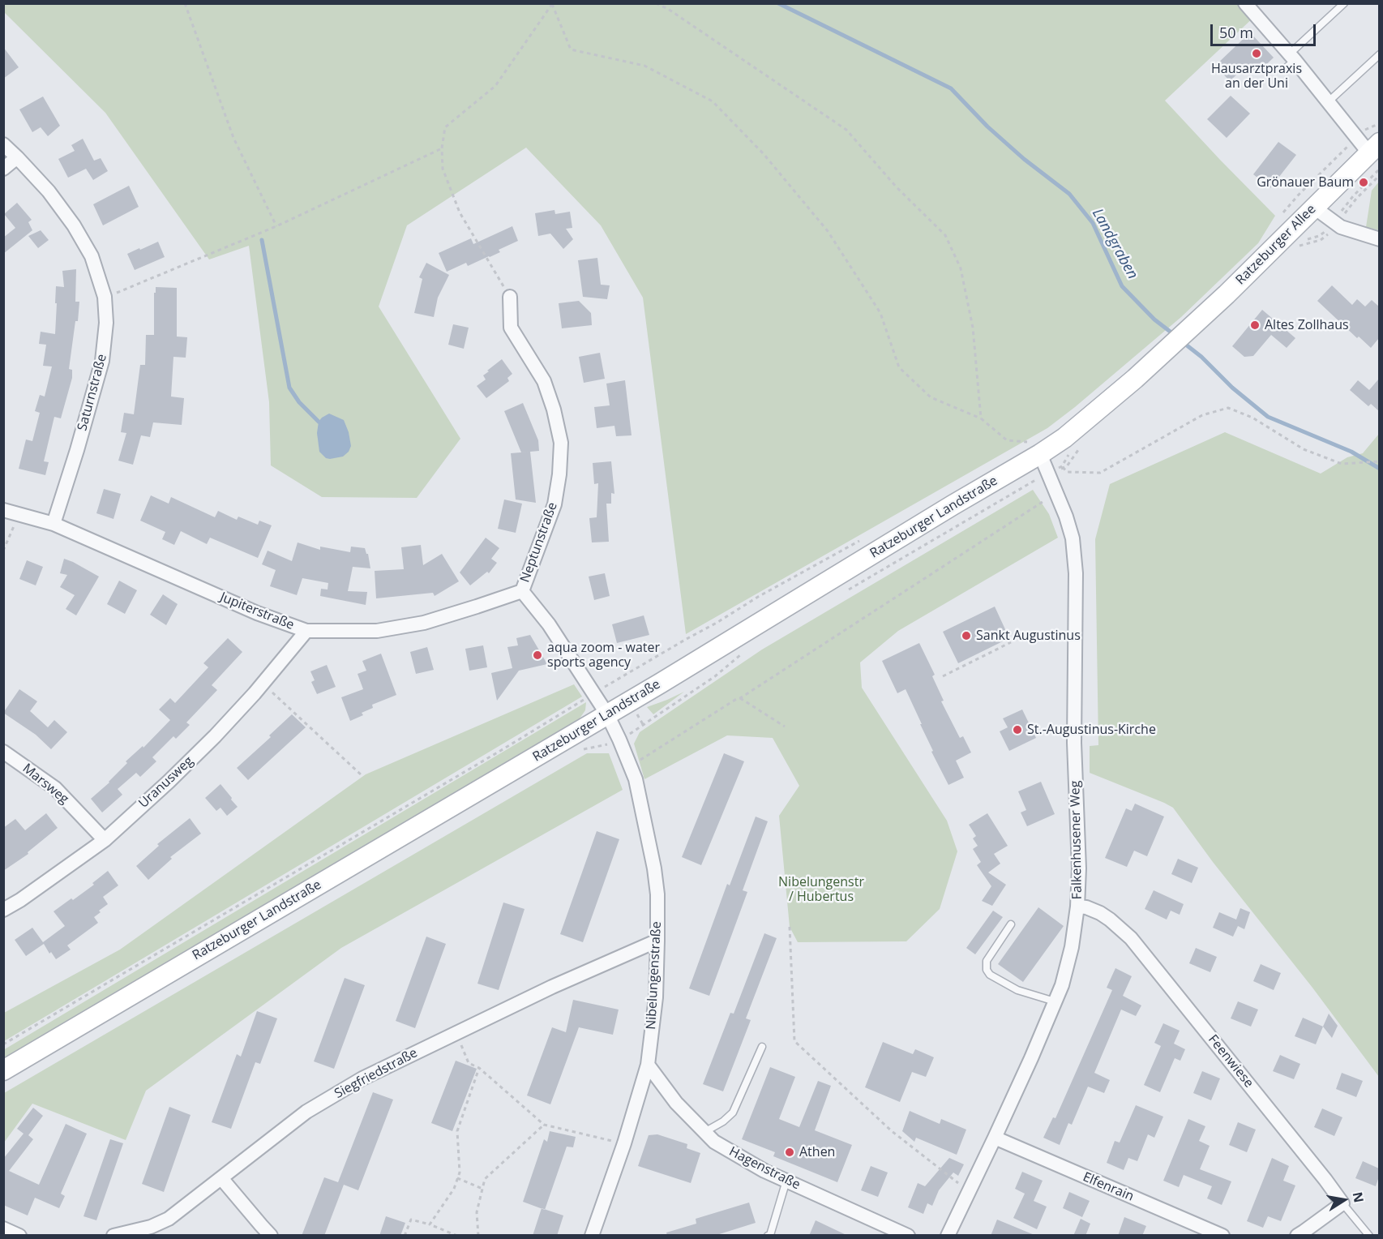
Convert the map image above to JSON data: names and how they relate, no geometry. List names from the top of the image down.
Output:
{
  "streets": {
    "main road": ["Ratzeburger Allee", "Ratzeburger Landstraße"],
    "street": [
      "Saturnstraße",
      "Neptunstraße",
      "Jupiterstraße",
      "Uranusweg",
      "Marsweg",
      "Falkenhusener Weg",
      "Nibelungenstraße",
      "Feenwiese",
      "Siegfriedstraße",
      "Hagenstraße",
      "Elfenrain"
    ]
  },
  "crossings": [
    ["Ratzeburger Allee", "Ratzeburger Landstraße"],
    ["Saturnstraße", "Jupiterstraße"],
    ["Ratzeburger Landstraße", "Neptunstraße"],
    ["Ratzeburger Landstraße", "Falkenhusener Weg"],
    ["Ratzeburger Landstraße", "Nibelungenstraße"],
    ["Neptunstraße", "Jupiterstraße"],
    ["Neptunstraße", "Nibelungenstraße"],
    ["Jupiterstraße", "Uranusweg"],
    ["Uranusweg", "Marsweg"],
    ["Falkenhusener Weg", "Feenwiese"],
    ["Falkenhusener Weg", "Elfenrain"],
    ["Nibelungenstraße", "Siegfriedstraße"],
    ["Nibelungenstraße", "Hagenstraße"]
  ],
  "water": ["Landgraben"],
  "parks": ["Nibelungenstr / Hubertus"],
  "places": [
    "Hausarztpraxis an der Uni",
    "Grönauer Baum",
    "Altes Zollhaus",
    "Sankt Augustinus",
    "aqua zoom - water sports agency",
    "St.-Augustinus-Kirche",
    "Athen"
  ],
  "scale_bar": "50 m",
  "north": "right"
}
